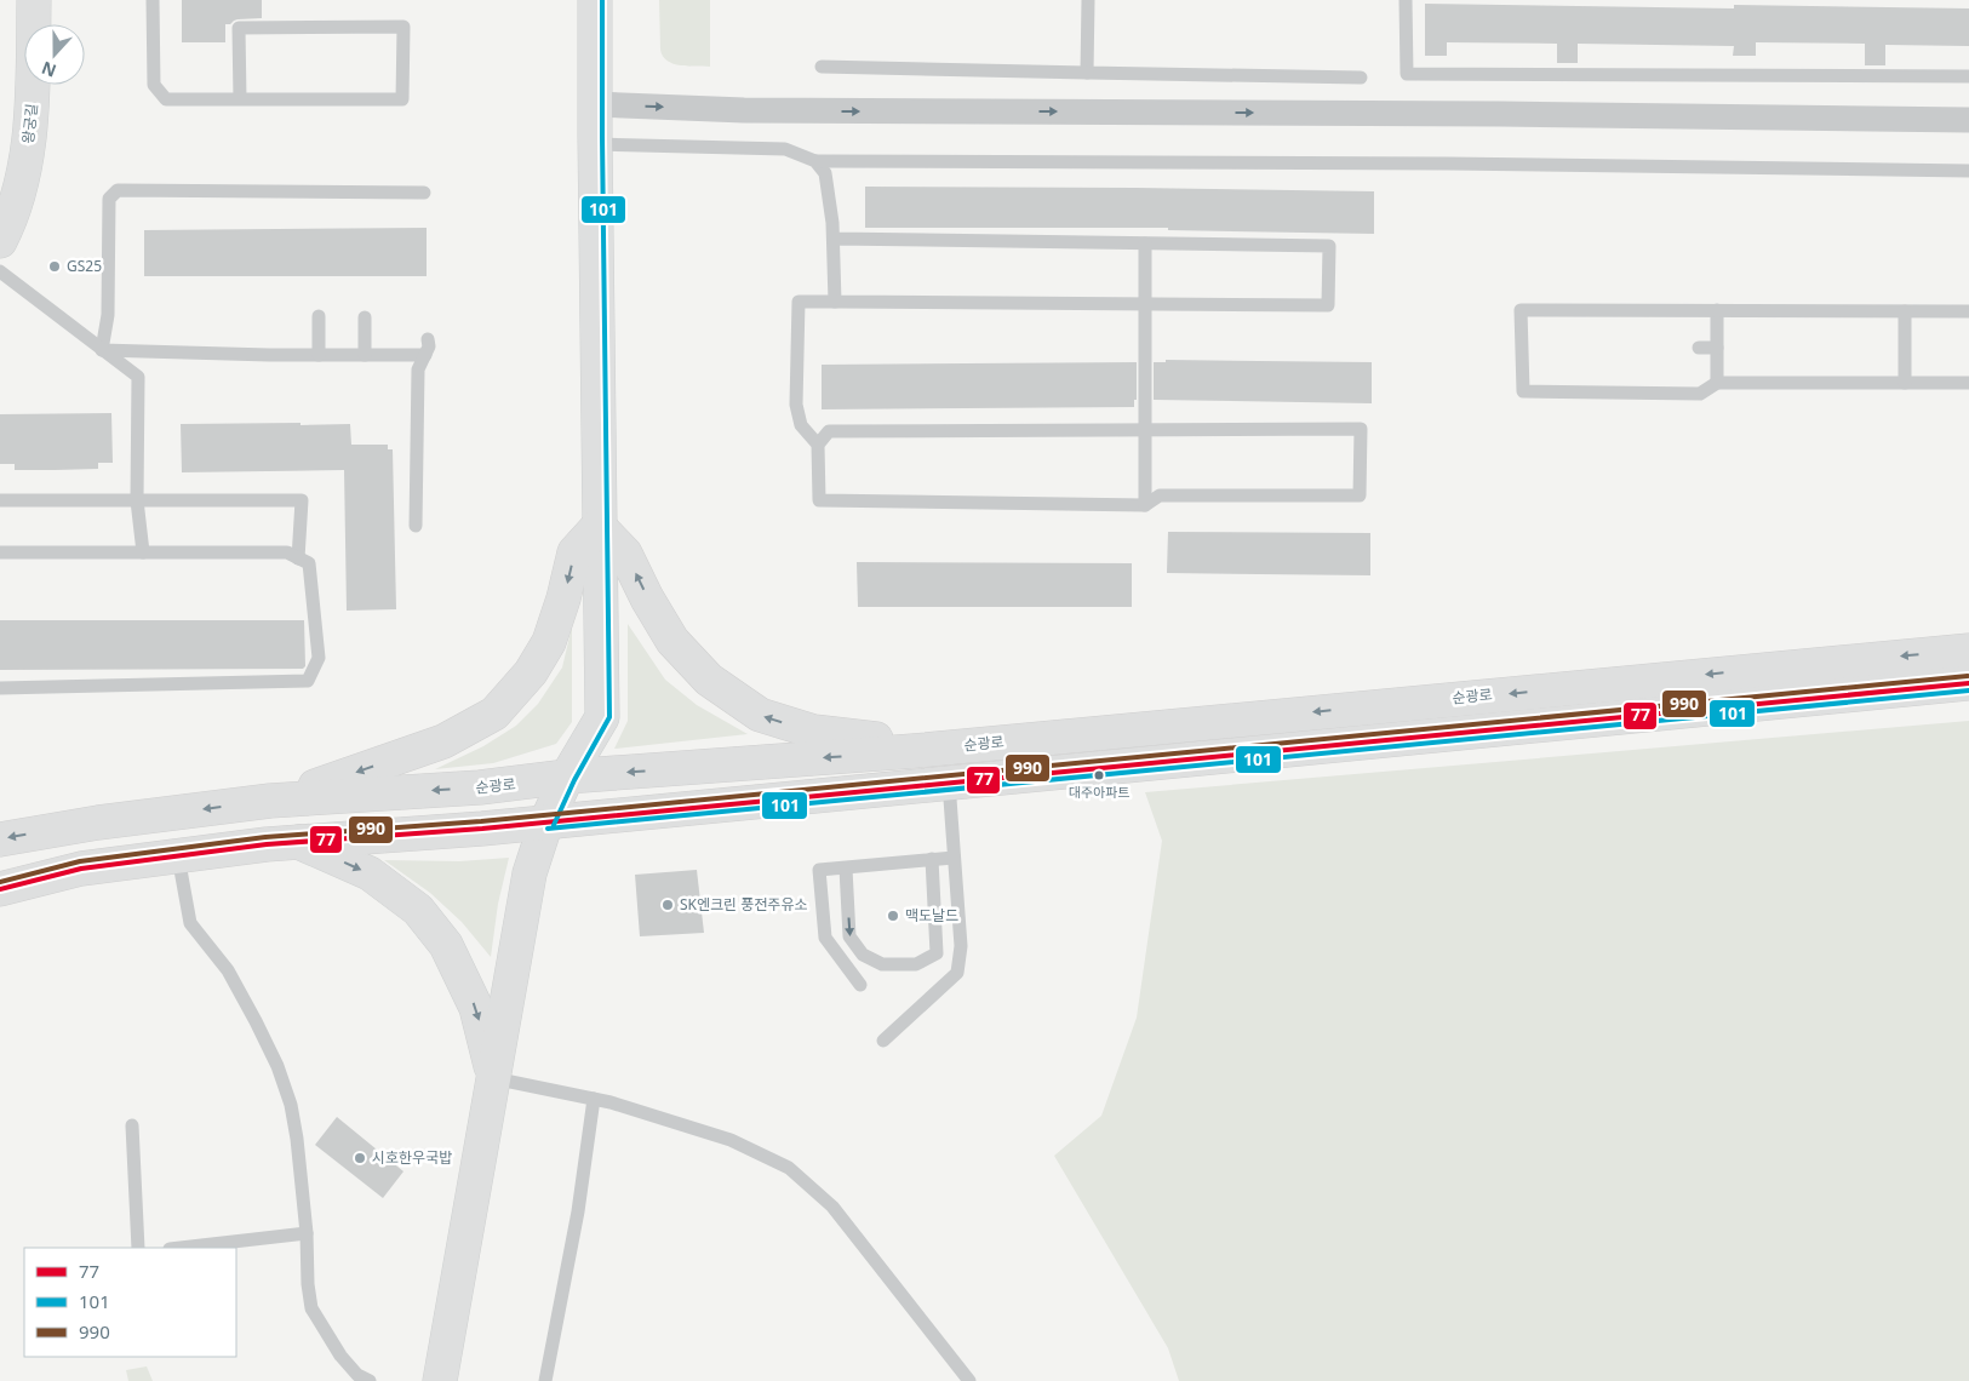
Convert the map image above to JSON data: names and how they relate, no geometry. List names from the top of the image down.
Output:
{
  "streets": {
    "main road": ["왕궁길", "순광로"]
  },
  "places": [
    "GS25",
    "대주아파트",
    "SK엔크린 풍전주유소",
    "맥도날드",
    "시호한우국밥"
  ],
  "lines": ["transit line 101", "transit line 990", "transit line 77"],
  "legend": ["77", "101", "990"],
  "north": "bottom"
}
